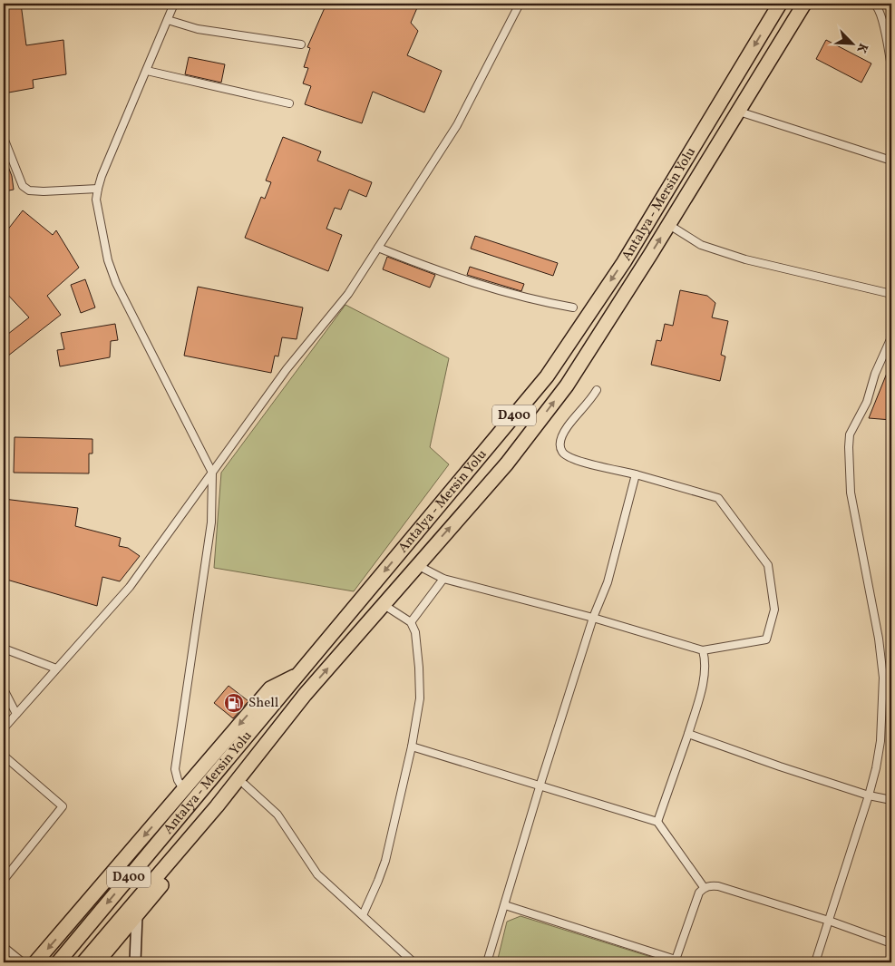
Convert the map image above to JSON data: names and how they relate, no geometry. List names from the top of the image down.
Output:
{
  "streets": {
    "highway": ["Antalya - Mersin Yolu", "D400"]
  },
  "places": {
    "fuel station": ["Shell"]
  },
  "north": "bottom right"
}
